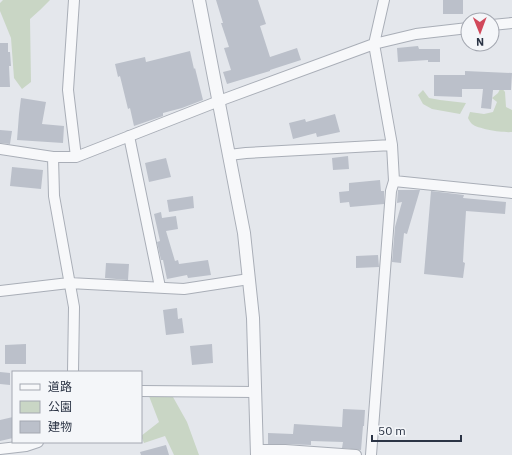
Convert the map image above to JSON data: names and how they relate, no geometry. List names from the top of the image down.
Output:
{
  "legend": ["道路", "公園", "建物"],
  "scale_bar": "50 m",
  "north": "bottom"
}
